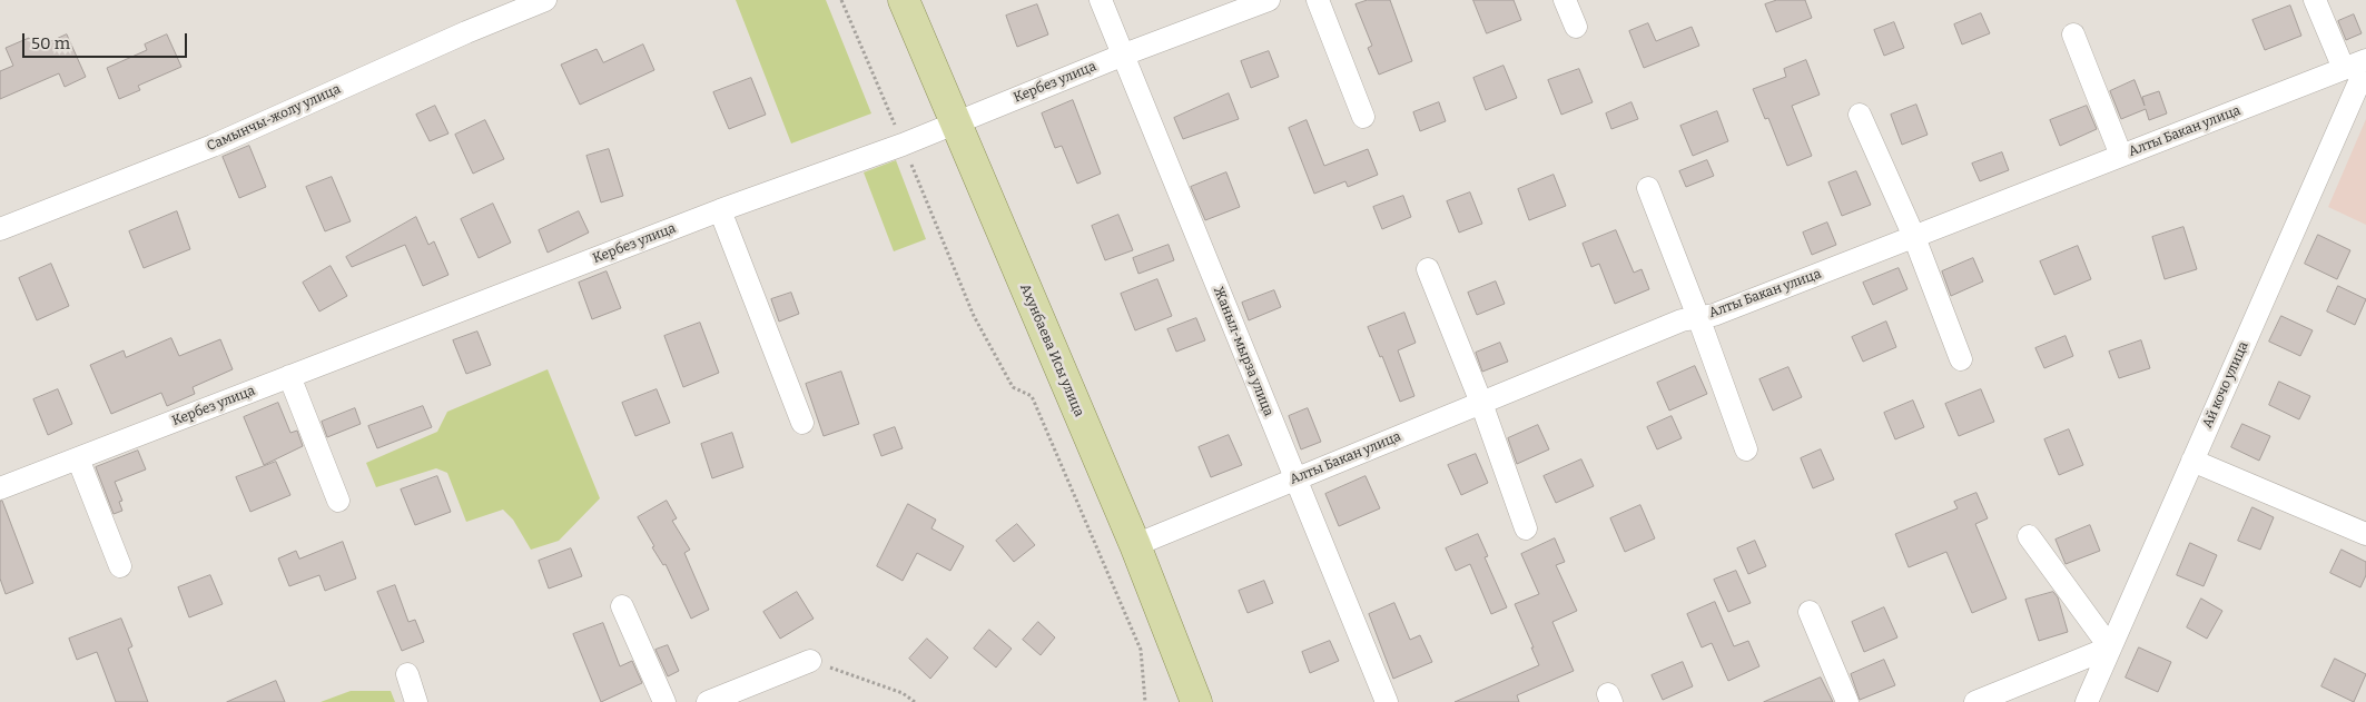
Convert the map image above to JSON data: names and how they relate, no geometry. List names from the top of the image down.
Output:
{
  "streets": {
    "main road": ["Ахунбаева Исы улица"],
    "street": [
      "Кербез улица",
      "Самынчы-жолу улица",
      "Алты Бакан улица",
      "Жаныл-мырза улица",
      "Ай кочо улица"
    ]
  },
  "crossings": [
    ["Кербез улица", "Ахунбаева Исы улица"],
    ["Кербез улица", "Жаныл-мырза улица"],
    ["Алты Бакан улица", "Ахунбаева Исы улица"],
    ["Алты Бакан улица", "Жаныл-мырза улица"]
  ],
  "scale_bar": "50 m"
}
